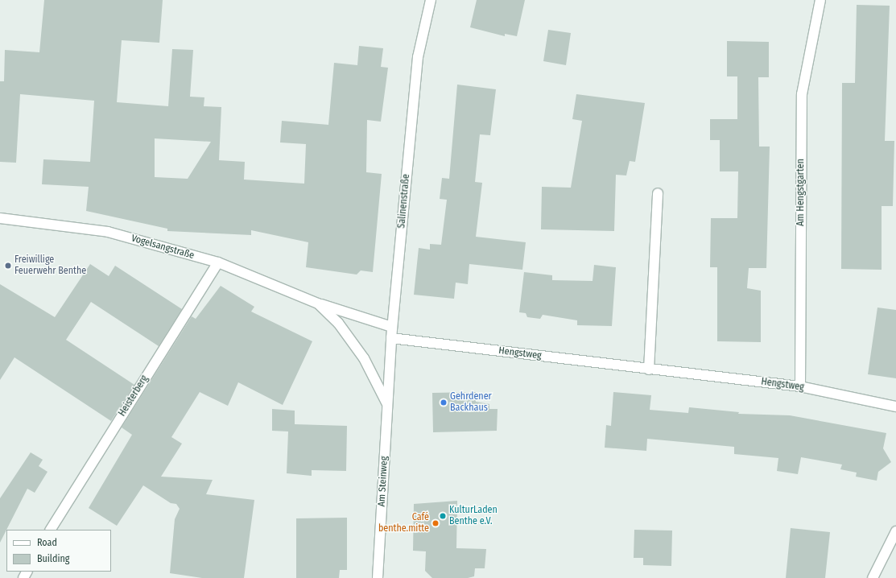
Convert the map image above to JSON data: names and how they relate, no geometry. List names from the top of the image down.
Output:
{
  "streets": {
    "street": [
      "Am Hengstgarten",
      "Salinenstraße",
      "Vogelsangstraße",
      "Hengstweg",
      "Heisterberg",
      "Am Steinweg"
    ]
  },
  "crossings": [
    ["Am Hengstgarten", "Hengstweg"],
    ["Salinenstraße", "Vogelsangstraße"],
    ["Salinenstraße", "Hengstweg"],
    ["Salinenstraße", "Am Steinweg"],
    ["Vogelsangstraße", "Heisterberg"],
    ["Vogelsangstraße", "Am Steinweg"]
  ],
  "places": [
    "Freiwillige Feuerwehr Benthe",
    "Gehrdener Backhaus",
    "KulturLaden Benthe e.V.",
    "Café benthe.mitte"
  ],
  "legend": ["Road", "Building"]
}
